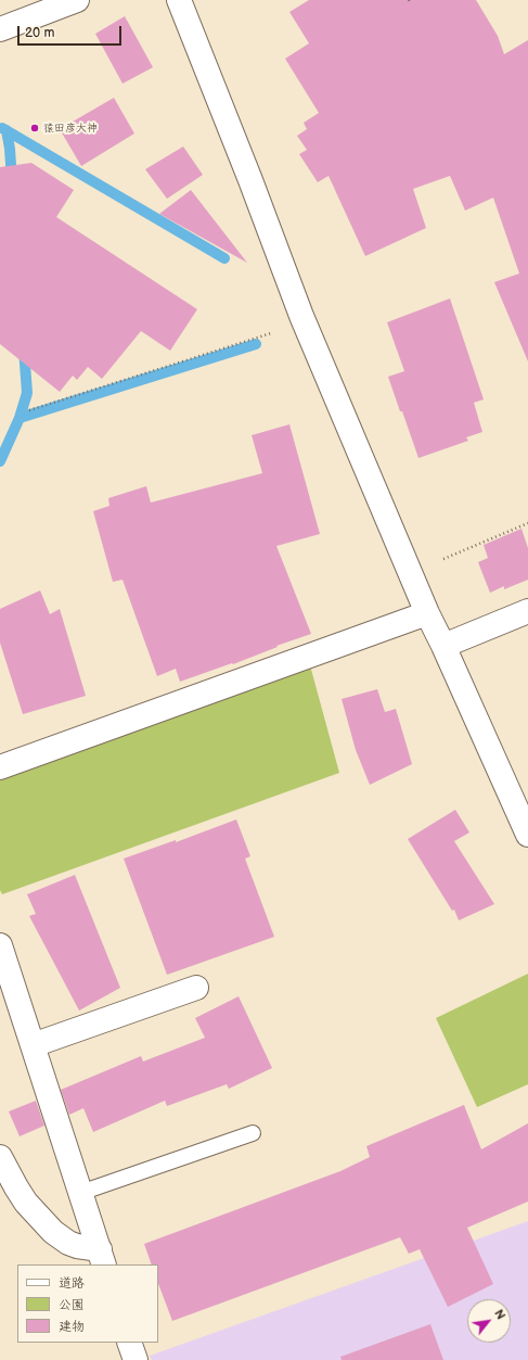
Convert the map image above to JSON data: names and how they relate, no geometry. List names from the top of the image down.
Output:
{
  "places": ["猿田彦大神"],
  "legend": ["道路", "公園", "建物"],
  "scale_bar": "20 m",
  "north": "top right"
}
